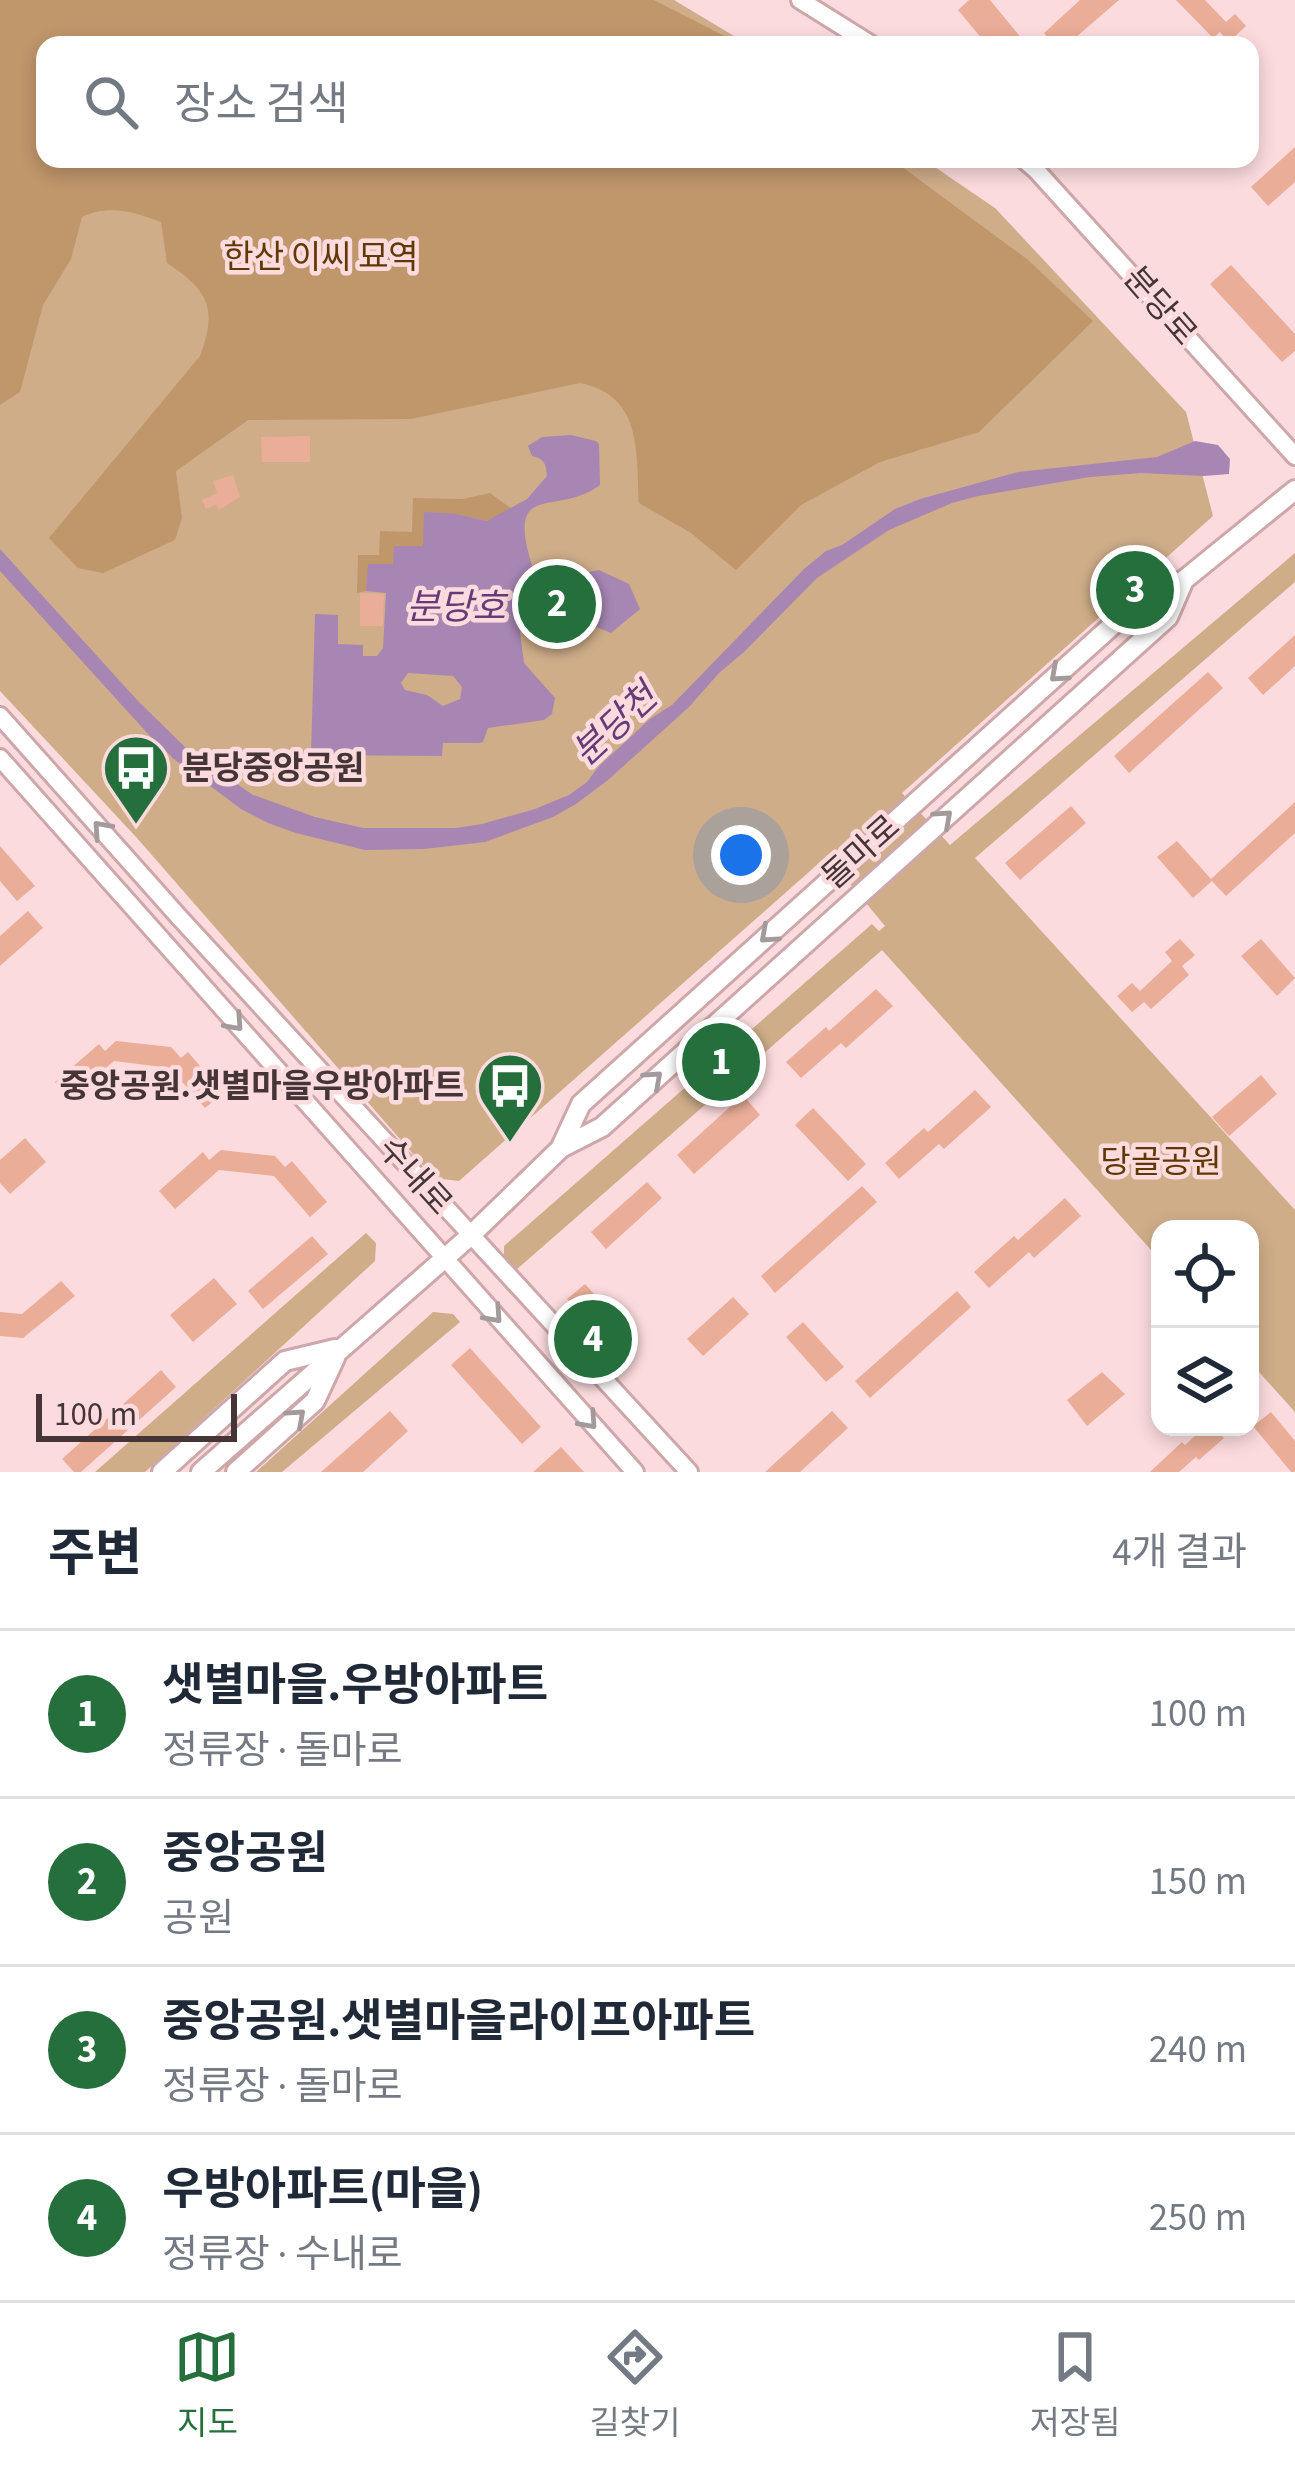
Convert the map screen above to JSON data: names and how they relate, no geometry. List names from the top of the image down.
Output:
{
  "streets": {
    "main road": ["분당로", "돌마로", "수내로"]
  },
  "crossings": [
    ["돌마로", "수내로"]
  ],
  "water": ["분당호", "분당천"],
  "parks": ["한산 이씨 묘역", "당골공원"],
  "places": {
    "bus stop": ["분당중앙공원", "중앙공원.샛별마을우방아파트"]
  },
  "scale_bar": "100 m",
  "page": {
    "search": "장소 검색",
    "pins": [
      "3",
      "2",
      "1",
      "4"
    ],
    "scale": "100 m",
    "heading": ["주변", "4개 결과"],
    "list": [
      {
        "mark": "1",
        "name": "샛별마을.우방아파트",
        "note": "정류장 · 돌마로",
        "value": "100 m"
      },
      {
        "mark": "2",
        "name": "중앙공원",
        "note": "공원",
        "value": "150 m"
      },
      {
        "mark": "3",
        "name": "중앙공원.샛별마을라이프아파트",
        "note": "정류장 · 돌마로",
        "value": "240 m"
      },
      {
        "mark": "4",
        "name": "우방아파트(마을)",
        "note": "정류장 · 수내로",
        "value": "250 m"
      }
    ],
    "nav": ["지도", "길찾기", "저장됨"]
  }
}
